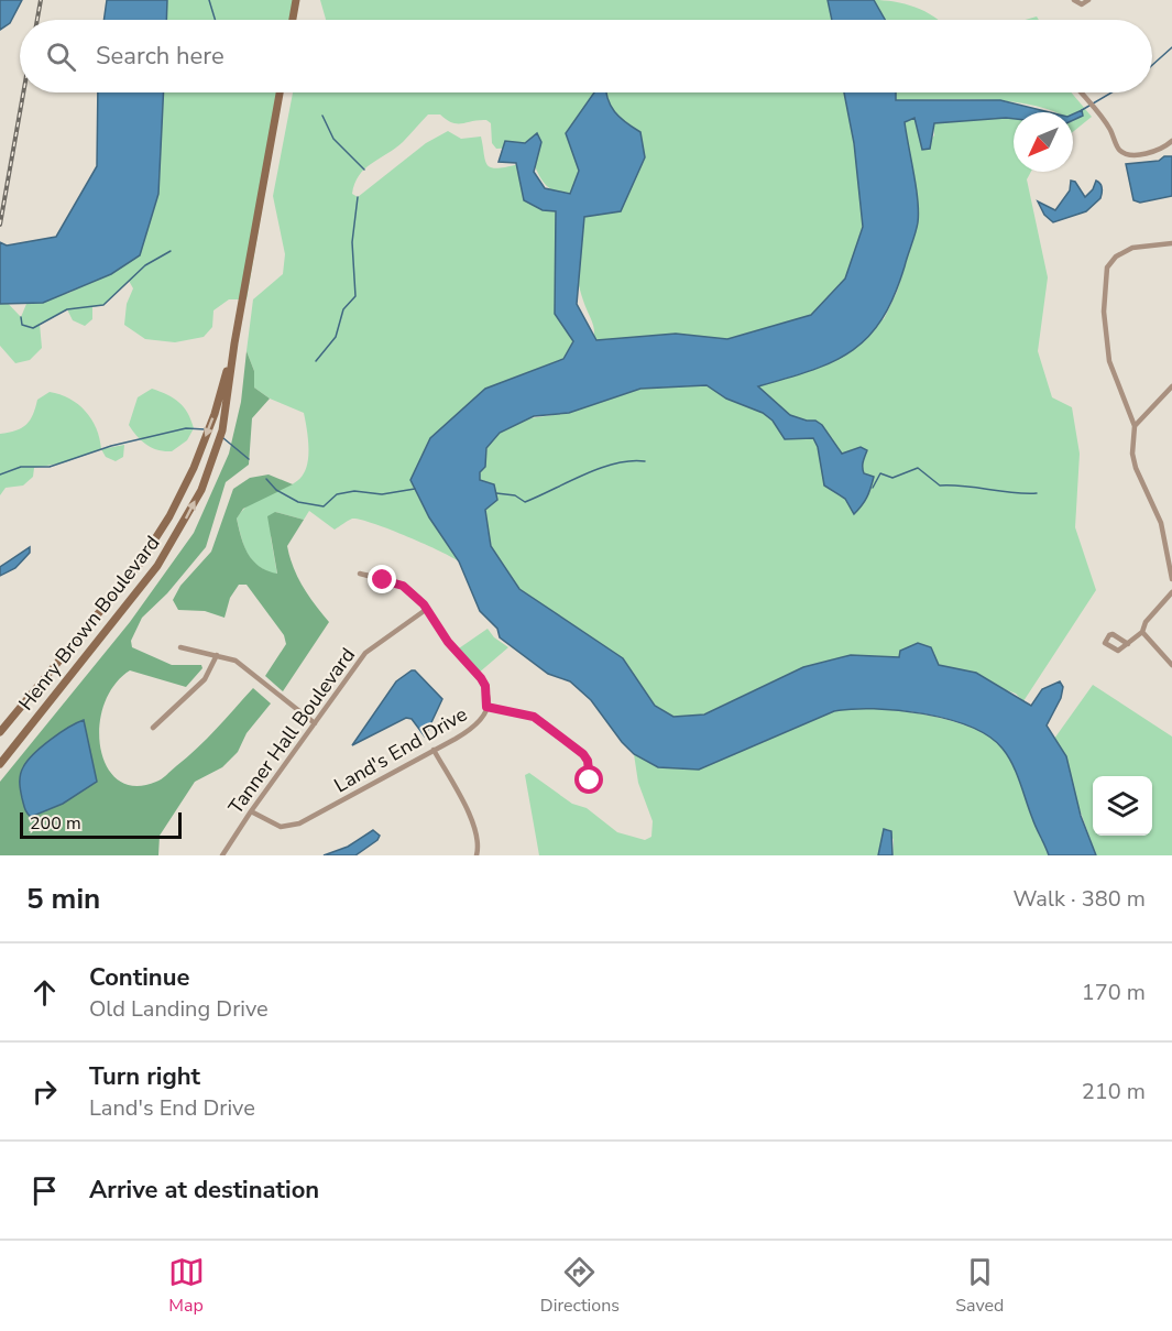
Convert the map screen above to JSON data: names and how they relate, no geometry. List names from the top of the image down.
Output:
{
  "streets": {
    "main road": ["Henry Brown Boulevard"],
    "street": ["Tanner Hall Boulevard", "Land's End Drive"]
  },
  "crossings": [
    ["Tanner Hall Boulevard", "Land's End Drive"]
  ],
  "scale_bar": "200 m",
  "north": "bottom left",
  "page": {
    "search": "Search here",
    "scale": "200 m",
    "heading": ["5 min", "Walk · 380 m"],
    "list": [
      ["Continue", "Old Landing Drive", "170 m"],
      ["Turn right", "Land's End Drive", "210 m"],
      "Arrive at destination"
    ],
    "nav": ["Map", "Directions", "Saved"]
  }
}
